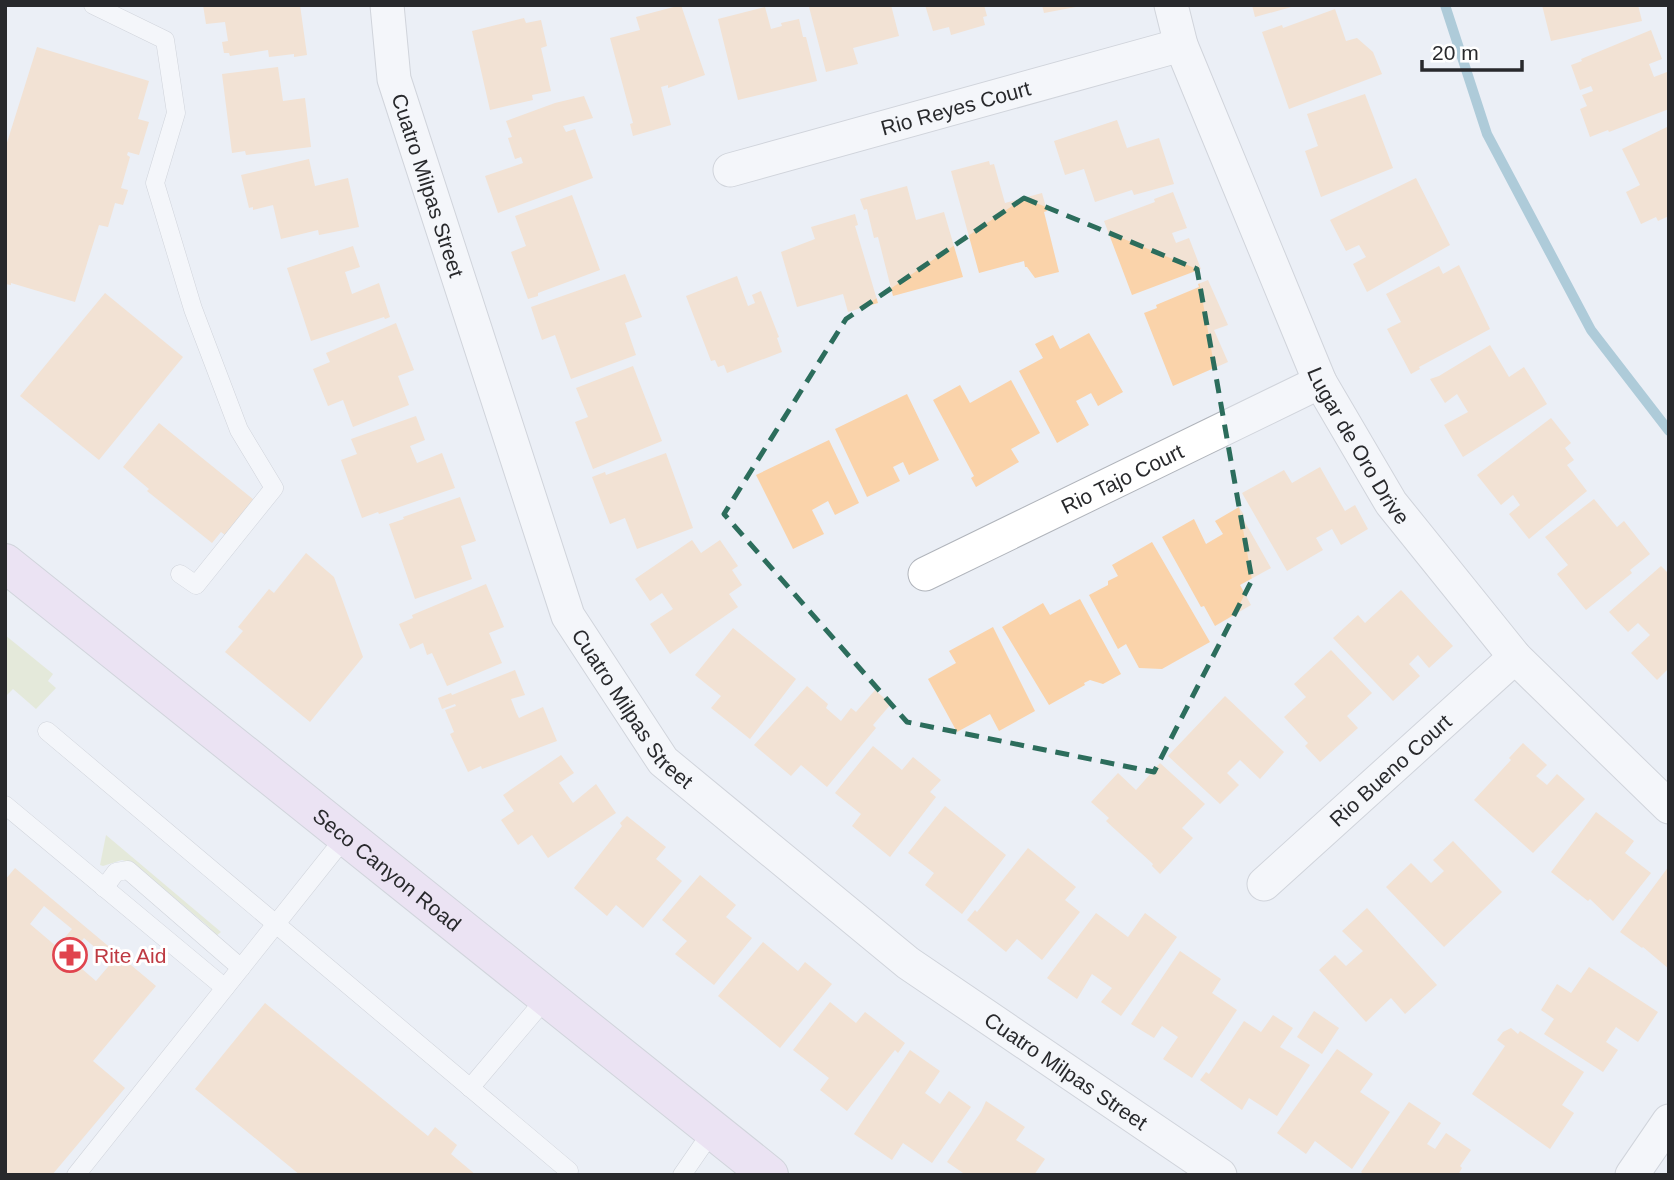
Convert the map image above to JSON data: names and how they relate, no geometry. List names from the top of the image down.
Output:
{
  "streets": {
    "main road": ["Seco Canyon Road"],
    "street": [
      "Rio Reyes Court",
      "Cuatro Milpas Street",
      "Lugar de Oro Drive",
      "Rio Tajo Court",
      "Rio Bueno Court"
    ]
  },
  "crossings": [
    ["Rio Reyes Court", "Lugar de Oro Drive"],
    ["Lugar de Oro Drive", "Rio Tajo Court"],
    ["Lugar de Oro Drive", "Rio Bueno Court"]
  ],
  "places": {
    "pharmacy": ["Rite Aid"]
  },
  "scale_bar": "20 m"
}
